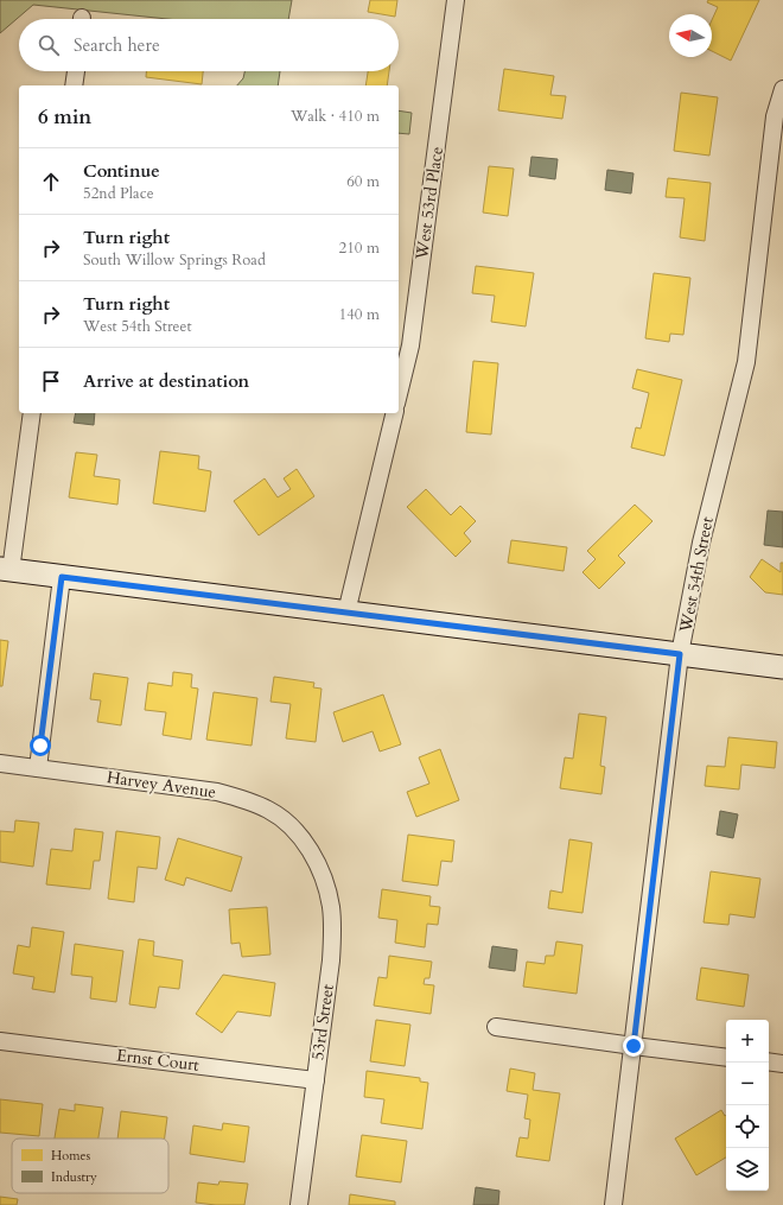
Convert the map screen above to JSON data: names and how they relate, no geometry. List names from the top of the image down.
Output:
{
  "streets": {
    "street": [
      "West 53rd Place",
      "West 54th Street",
      "Harvey Avenue",
      "53rd Street",
      "Ernst Court"
    ]
  },
  "crossings": [
    ["Harvey Avenue", "53rd Street"],
    ["53rd Street", "Ernst Court"]
  ],
  "legend": ["Homes", "Industry"],
  "north": "left",
  "page": {
    "search": "Search here",
    "heading": ["6 min", "Walk · 410 m"],
    "list": [
      ["Continue", "52nd Place", "60 m"],
      ["Turn right", "South Willow Springs Road", "210 m"],
      ["Turn right", "West 54th Street", "140 m"],
      "Arrive at destination"
    ],
    "map_buttons": ["+", "−"]
  }
}
